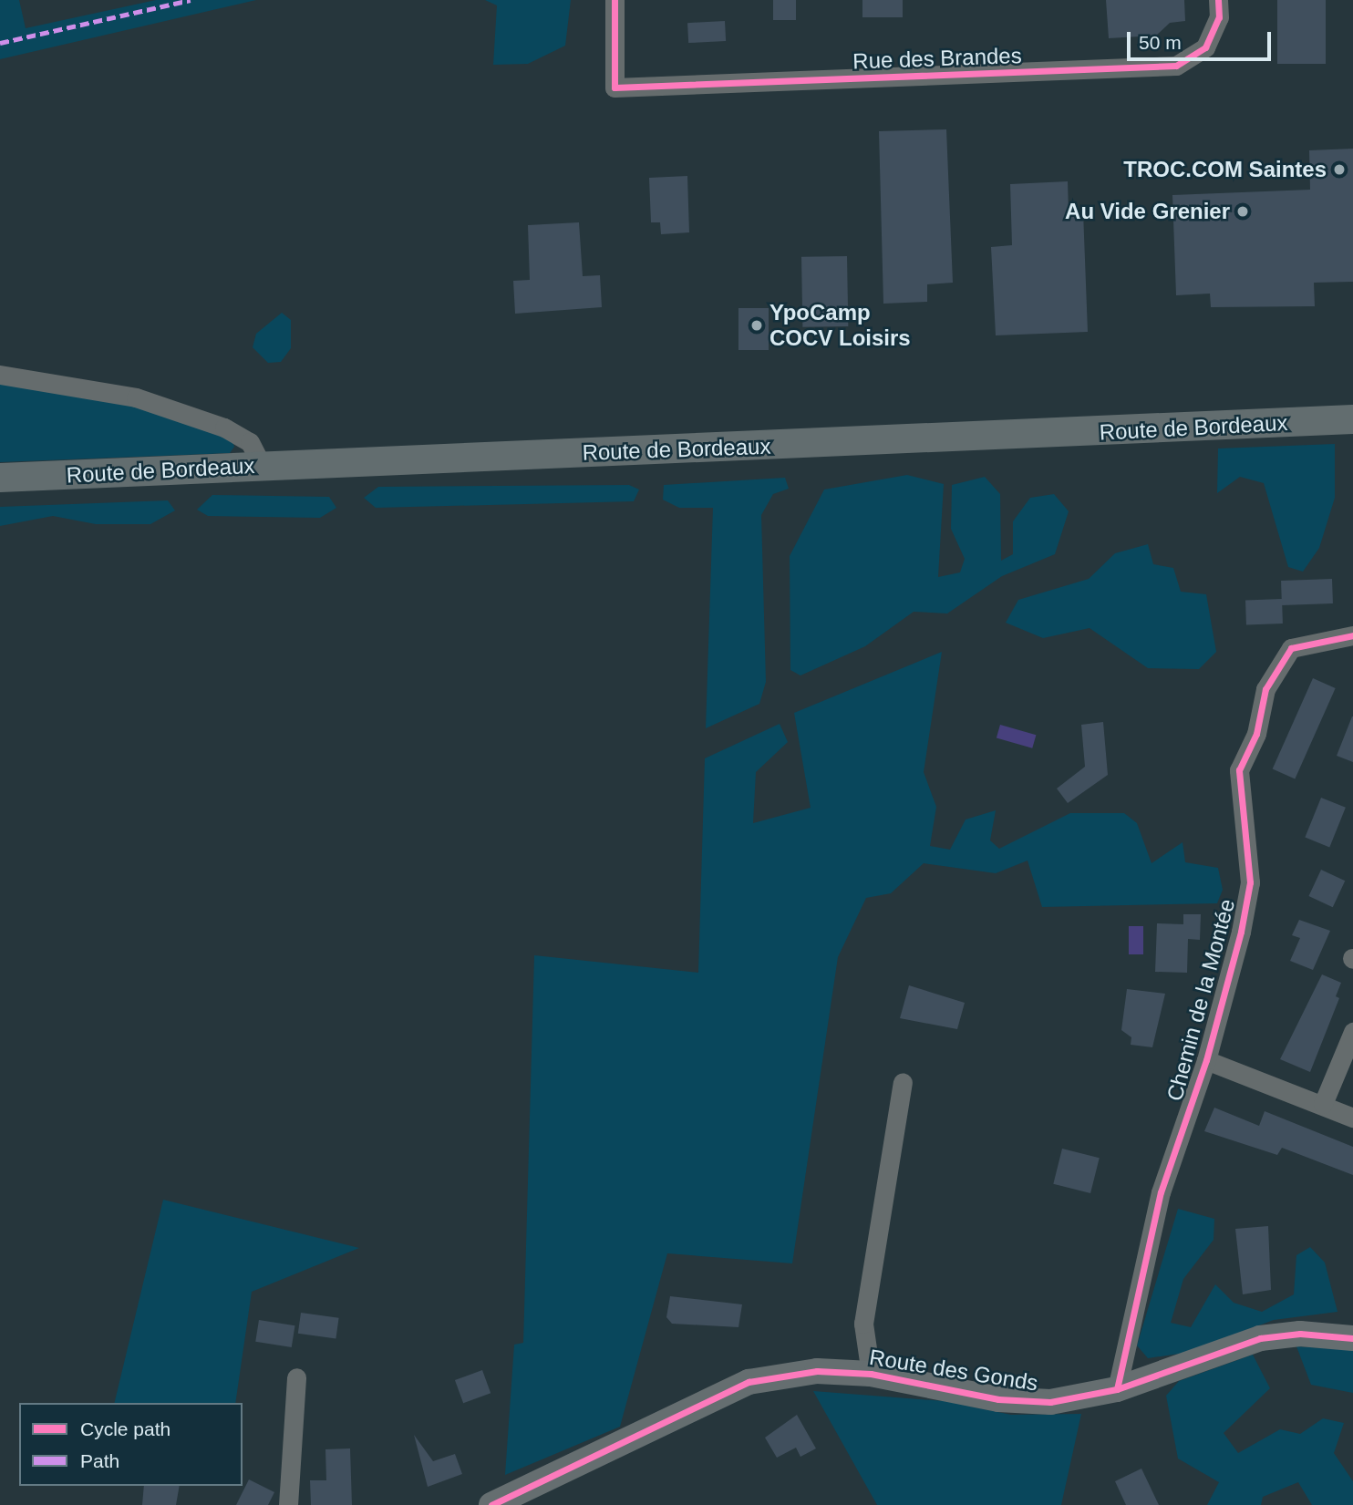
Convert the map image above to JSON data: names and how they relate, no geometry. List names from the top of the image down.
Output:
{
  "streets": {
    "main road": ["Route de Bordeaux"],
    "street": ["Rue des Brandes", "Chemin de la Montée", "Route des Gonds"]
  },
  "crossings": [
    ["Chemin de la Montée", "Route des Gonds"]
  ],
  "places": ["TROC.COM Saintes", "Au Vide Grenier", "YpoCamp COCV Loisirs"],
  "legend": ["Cycle path", "Path"],
  "scale_bar": "50 m"
}
